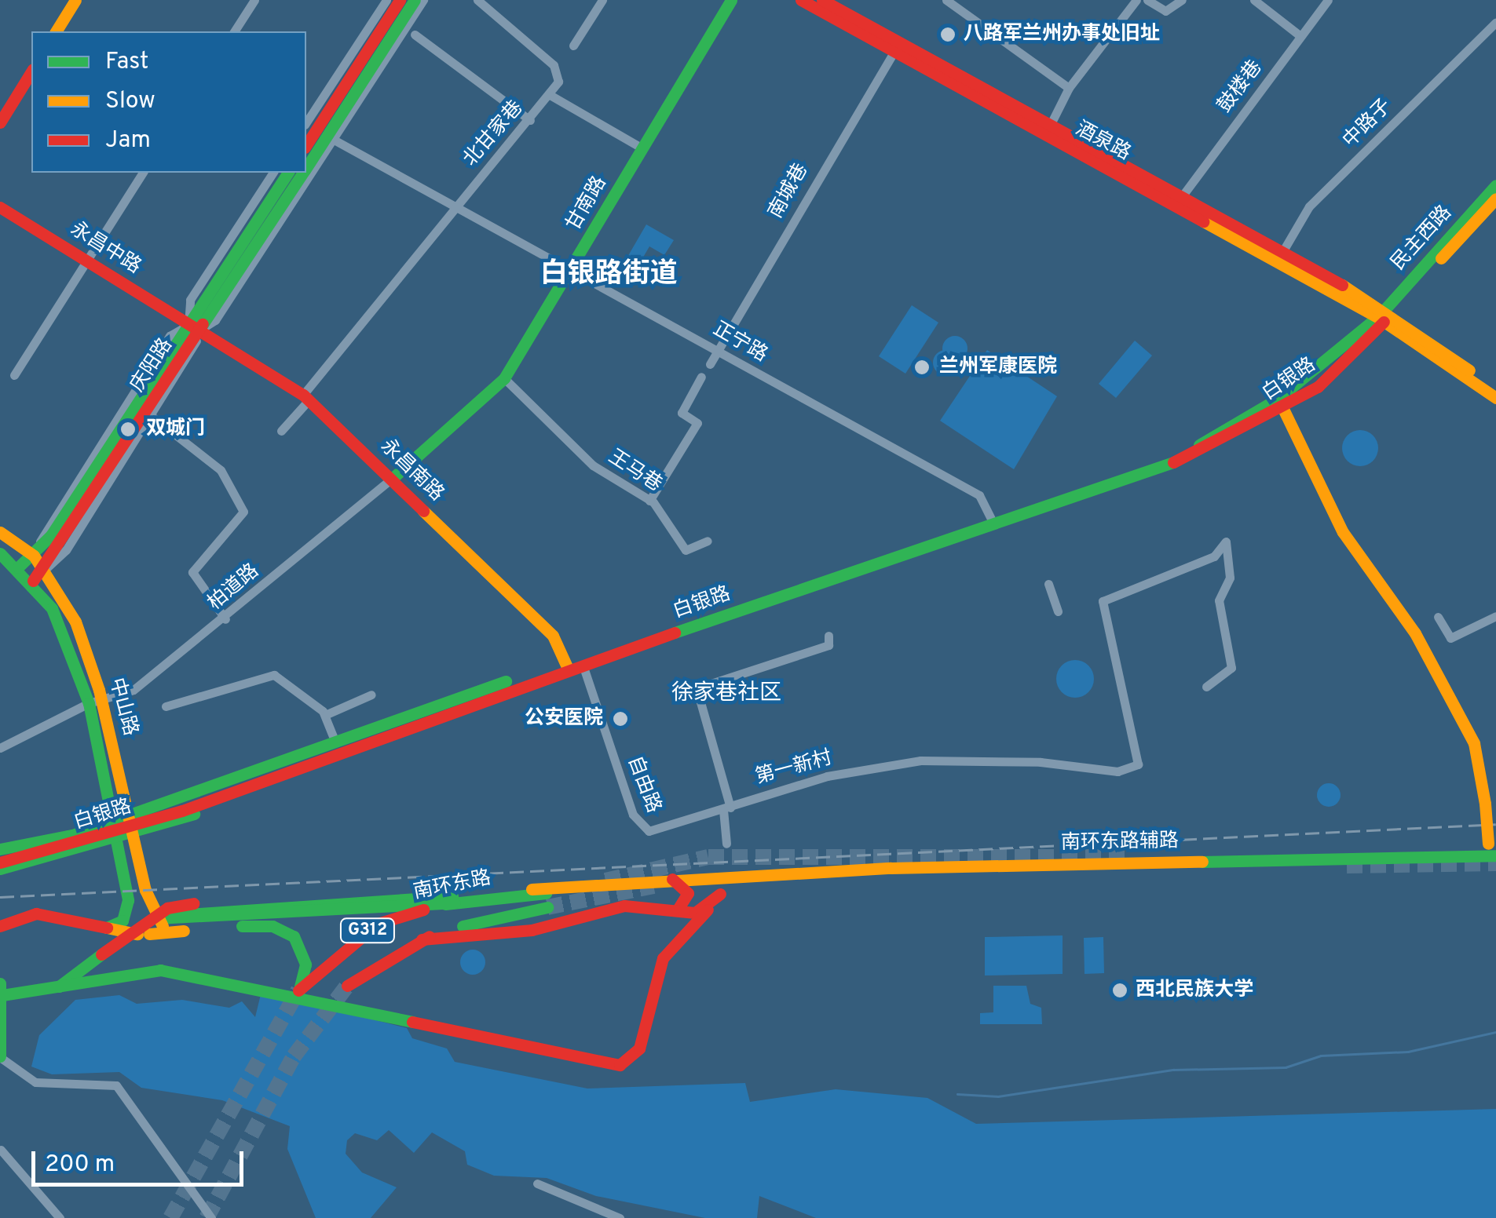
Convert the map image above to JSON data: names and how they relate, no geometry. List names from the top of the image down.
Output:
{
  "streets": {
    "main road": [
      "酒泉路",
      "甘南路",
      "民主西路",
      "永昌中路",
      "庆阳路",
      "白银路",
      "永昌南路",
      "中山路",
      "南环东路辅路",
      "南环东路",
      "G312"
    ],
    "street": [
      "鼓楼巷",
      "中路子",
      "北甘家巷",
      "南城巷",
      "正宁路",
      "王马巷",
      "柏道路",
      "第一新村",
      "自由路"
    ]
  },
  "crossings": [
    ["鼓楼巷", "酒泉路"],
    ["中路子", "酒泉路"],
    ["北甘家巷", "甘南路"],
    ["北甘家巷", "正宁路"],
    ["酒泉路", "南城巷"],
    ["酒泉路", "民主西路"],
    ["酒泉路", "白银路"],
    ["南城巷", "正宁路"],
    ["甘南路", "正宁路"],
    ["甘南路", "永昌南路"],
    ["甘南路", "王马巷"],
    ["甘南路", "柏道路"],
    ["民主西路", "白银路"],
    ["永昌中路", "庆阳路"],
    ["永昌中路", "永昌南路"],
    ["正宁路", "庆阳路"],
    ["正宁路", "白银路"],
    ["庆阳路", "永昌南路"],
    ["庆阳路", "中山路"],
    ["白银路", "永昌南路"],
    ["白银路", "自由路"],
    ["永昌南路", "柏道路"],
    ["柏道路", "中山路"],
    ["第一新村", "自由路"]
  ],
  "districts": ["白银路街道", "徐家巷社区"],
  "places": [
    "八路军兰州办事处旧址",
    "兰州军康医院",
    "双城门",
    "公安医院",
    "西北民族大学"
  ],
  "legend": ["Fast", "Slow", "Jam"],
  "scale_bar": "200 m"
}
